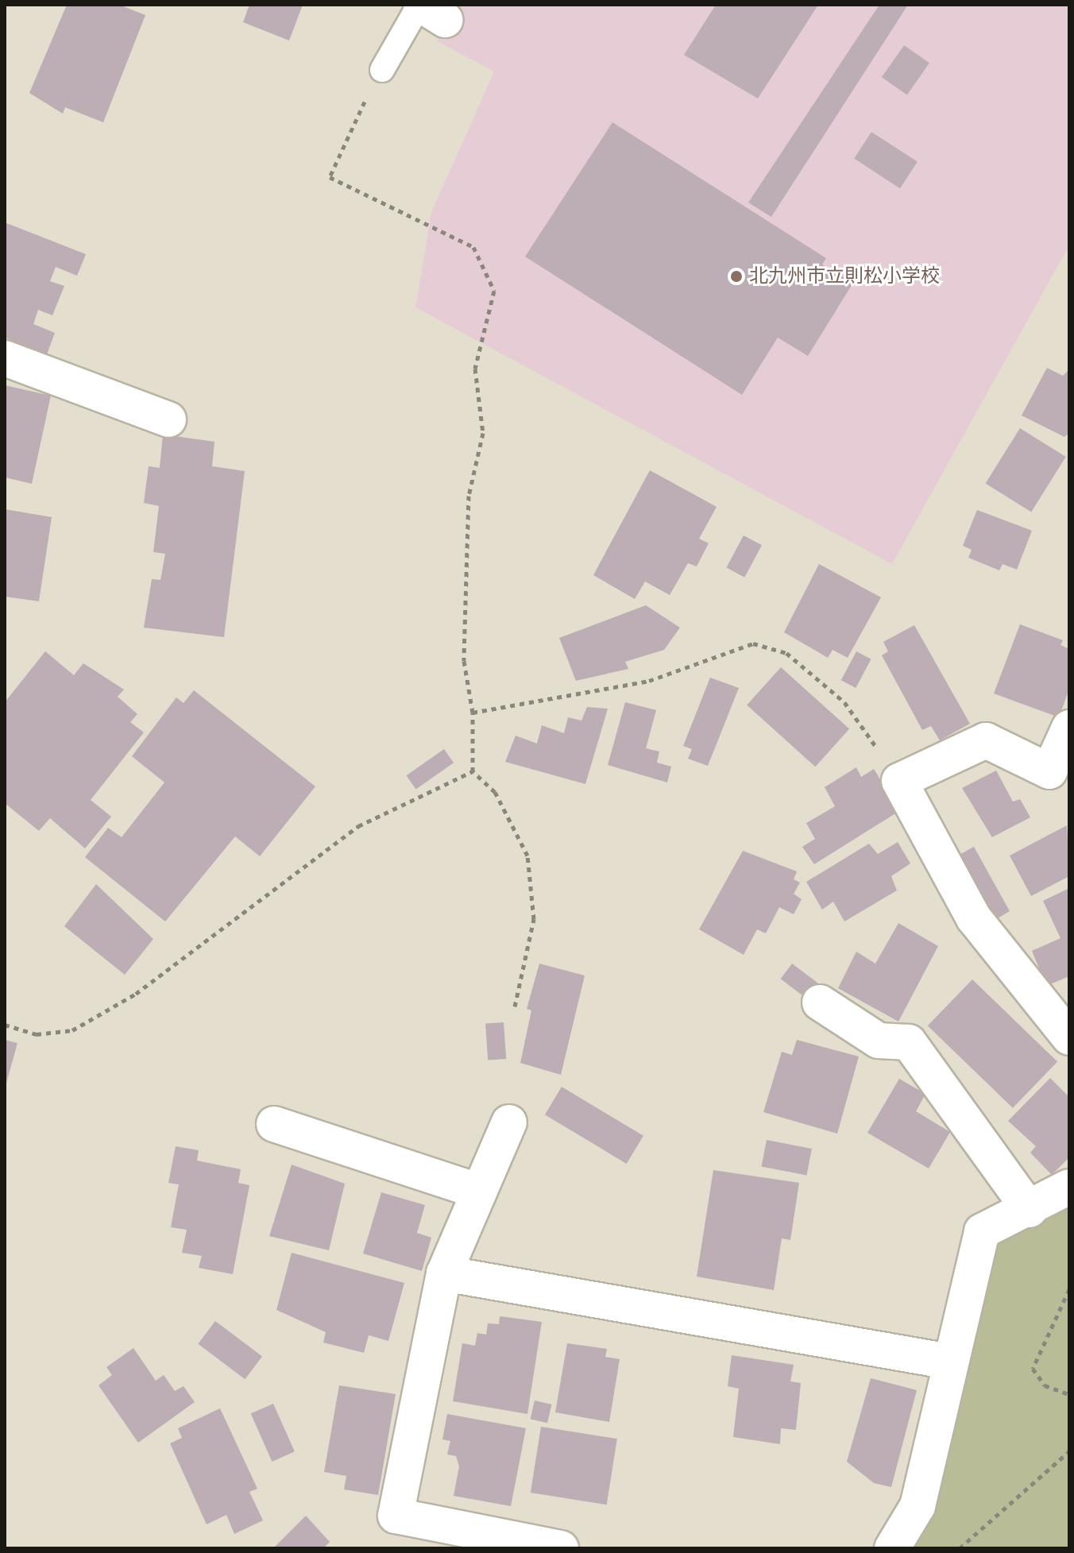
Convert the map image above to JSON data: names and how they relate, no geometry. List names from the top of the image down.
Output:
{
  "places": ["北九州市立則松小学校"]
}
